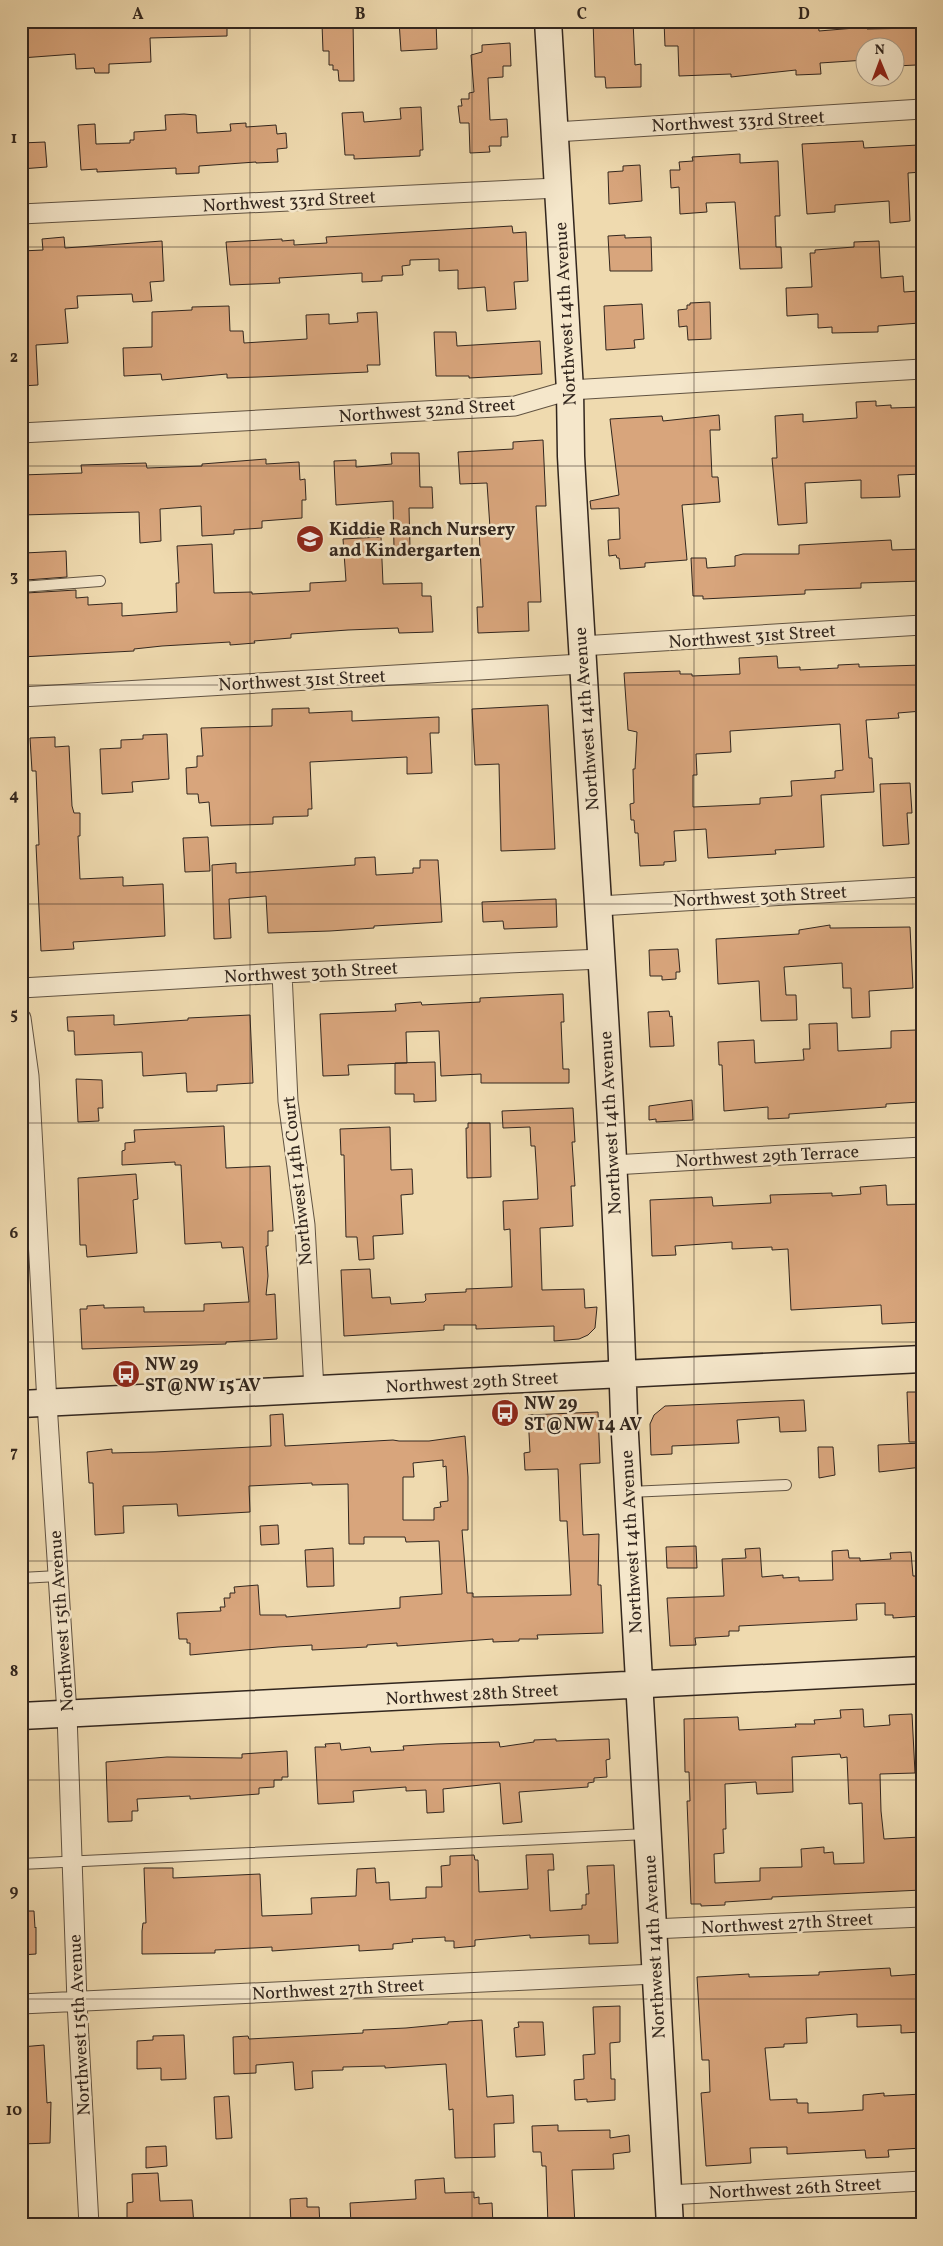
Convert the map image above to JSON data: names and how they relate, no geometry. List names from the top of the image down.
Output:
{
  "streets": {
    "street": [
      "Northwest 33rd Street",
      "Northwest 14th Avenue",
      "Northwest 32nd Street",
      "Northwest 31st Street",
      "Northwest 30th Street",
      "Northwest 29th Terrace",
      "Northwest 14th Court",
      "Northwest 29th Street",
      "Northwest 15th Avenue",
      "Northwest 28th Street",
      "Northwest 27th Street",
      "Northwest 26th Street"
    ]
  },
  "crossings": [
    ["Northwest 33rd Street", "Northwest 14th Avenue"],
    ["Northwest 14th Avenue", "Northwest 32nd Street"],
    ["Northwest 14th Avenue", "Northwest 31st Street"],
    ["Northwest 14th Avenue", "Northwest 30th Street"],
    ["Northwest 14th Avenue", "Northwest 29th Terrace"],
    ["Northwest 14th Avenue", "Northwest 29th Street"],
    ["Northwest 14th Avenue", "Northwest 28th Street"],
    ["Northwest 14th Avenue", "Northwest 27th Street"],
    ["Northwest 14th Avenue", "Northwest 26th Street"],
    ["Northwest 30th Street", "Northwest 14th Court"],
    ["Northwest 14th Court", "Northwest 29th Street"],
    ["Northwest 29th Street", "Northwest 15th Avenue"],
    ["Northwest 15th Avenue", "Northwest 28th Street"],
    ["Northwest 15th Avenue", "Northwest 27th Street"]
  ],
  "places": {
    "school or university": ["Kiddie Ranch Nursery and Kindergarten"],
    "bus stop": ["NW 29 ST@NW 15 AV", "NW 29 ST@NW 14 AV"]
  },
  "north": "top",
  "grid": {
    "columns": [
      "A",
      "B",
      "C",
      "D"
    ],
    "rows": [
      "1",
      "2",
      "3",
      "4",
      "5",
      "6",
      "7",
      "8",
      "9",
      "10"
    ]
  }
}
